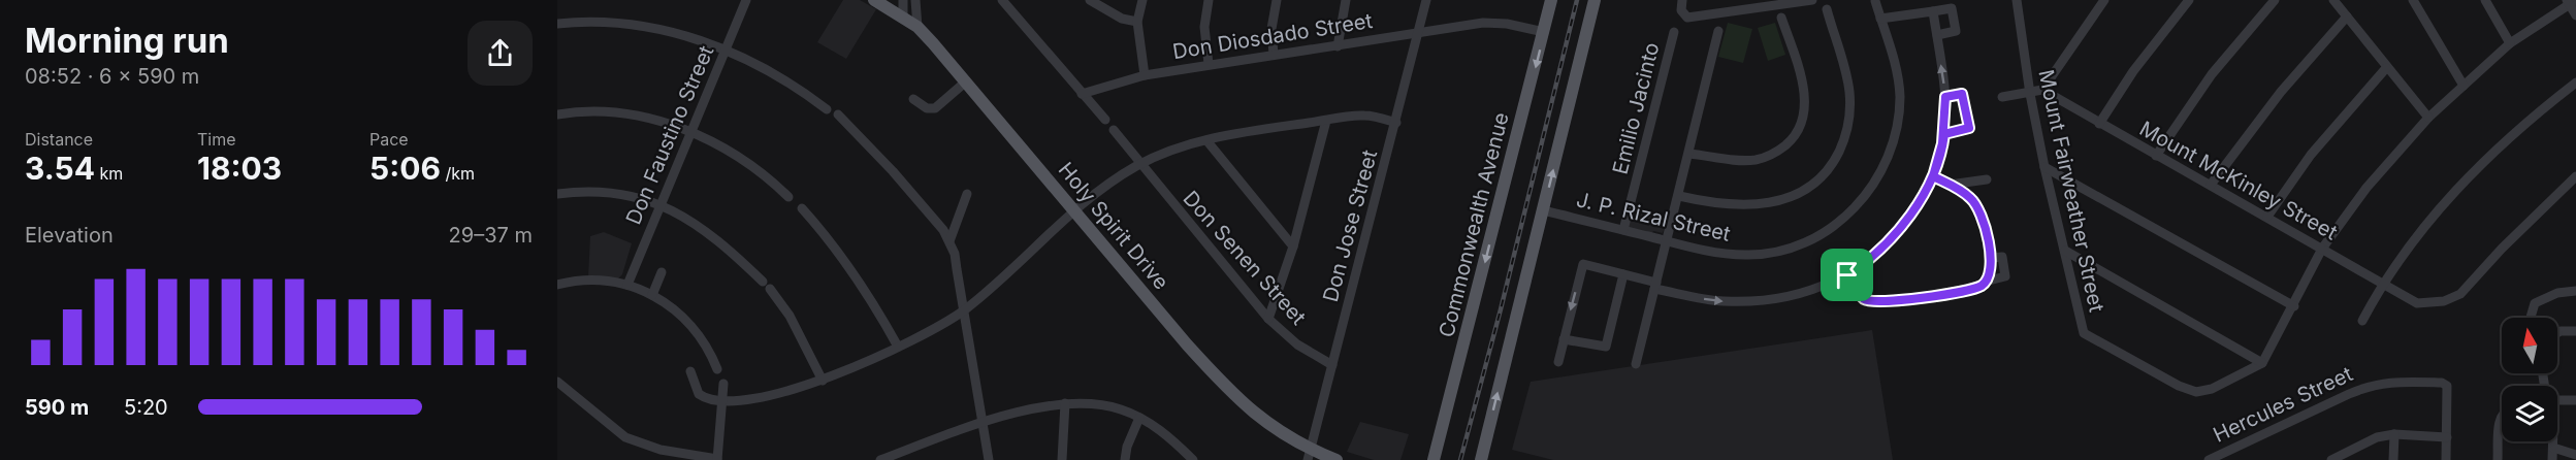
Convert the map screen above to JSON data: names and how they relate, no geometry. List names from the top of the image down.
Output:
{
  "streets": {
    "main road": ["Commonwealth Avenue", "Holy Spirit Drive"],
    "street": [
      "Don Diosdado Street",
      "Emilio Jacinto",
      "Don Faustino Street",
      "Mount McKinley Street",
      "Mount Fairweather Street",
      "J. P. Rizal Street",
      "Don Jose Street",
      "Don Senen Street",
      "Hercules Street"
    ]
  },
  "crossings": [
    ["Don Diosdado Street", "Commonwealth Avenue"],
    ["Don Diosdado Street", "Don Jose Street"],
    ["Emilio Jacinto", "J. P. Rizal Street"],
    ["Holy Spirit Drive", "Don Jose Street"],
    ["Don Jose Street", "Don Senen Street"]
  ],
  "north": "top",
  "page": {
    "heading": ["Morning run", "08:52 · 6 × 590 m"],
    "stats": [
      ["Distance", "3.54 km"],
      ["Time", "18:03"],
      ["Pace", "5:06 /km"]
    ],
    "chart": ["Elevation", "29–37 m"],
    "list": [
      {
        "name": "590 m",
        "note": "5:20"
      }
    ]
  }
}
